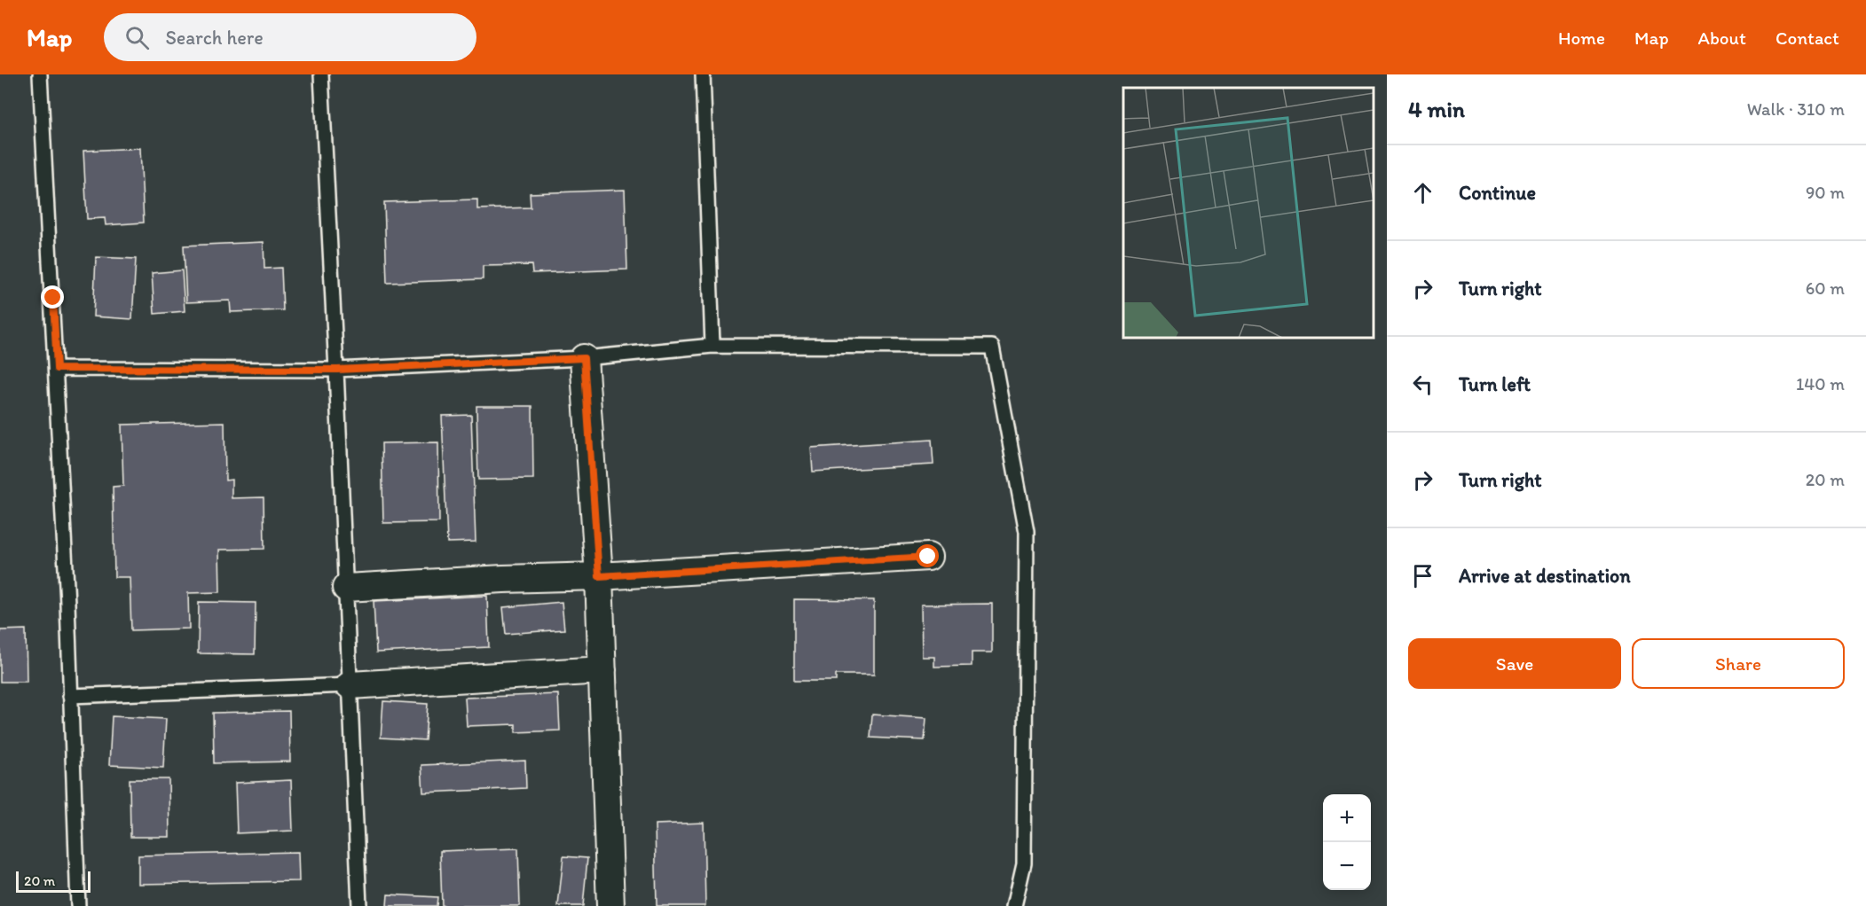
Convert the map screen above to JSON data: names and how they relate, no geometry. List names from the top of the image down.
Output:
{
  "scale_bar": "20 m",
  "page": {
    "header": "Map",
    "search": "Search here",
    "nav": [
      "Home",
      "Map",
      "About",
      "Contact"
    ],
    "heading": ["4 min", "Walk · 310 m"],
    "list": [
      ["Continue", "90 m"],
      ["Turn right", "60 m"],
      ["Turn left", "140 m"],
      ["Turn right", "20 m"],
      "Arrive at destination"
    ],
    "buttons": ["Save", "Share"],
    "map_buttons": ["+", "−"],
    "scale": "20 m"
  }
}
